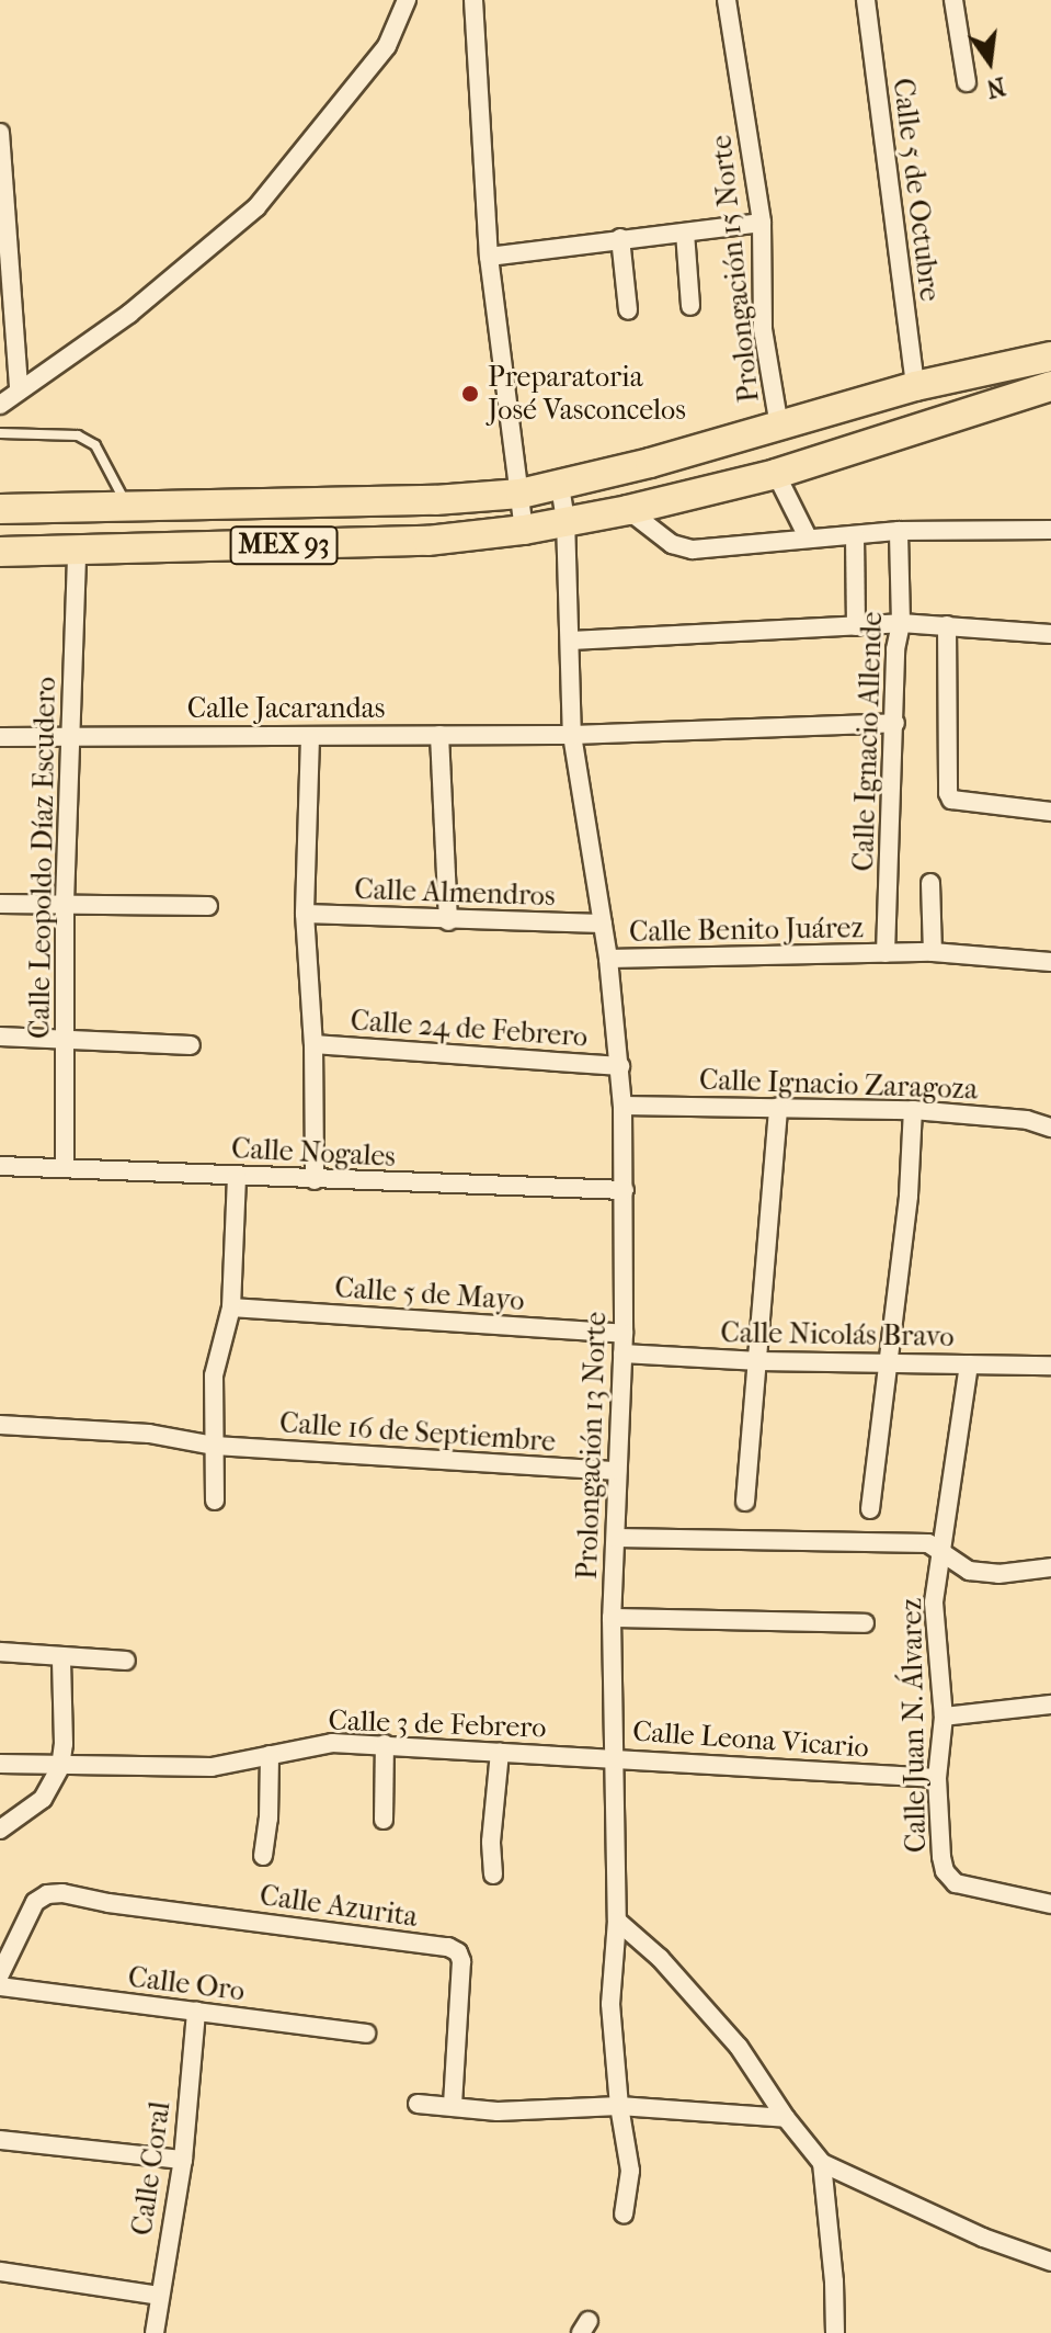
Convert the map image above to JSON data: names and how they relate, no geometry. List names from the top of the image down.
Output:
{
  "streets": {
    "main road": ["MEX 93"],
    "street": [
      "Calle 5 de Octubre",
      "Prolongación 15 Norte",
      "Calle Jacarandas",
      "Calle Ignacio Allende",
      "Calle Leopoldo Díaz Escudero",
      "Calle Almendros",
      "Calle Benito Juárez",
      "Calle 24 de Febrero",
      "Calle Ignacio Zaragoza",
      "Calle Nogales",
      "Calle 5 de Mayo",
      "Calle Nicolás Bravo",
      "Calle 16 de Septiembre",
      "Prolongación 13 Norte",
      "Calle 3 de Febrero",
      "Calle Juan N. Álvarez",
      "Calle Leona Vicario",
      "Calle Azurita",
      "Calle Oro",
      "Calle Coral"
    ]
  },
  "crossings": [
    ["Calle 5 de Octubre", "MEX 93"],
    ["Prolongación 15 Norte", "MEX 93"],
    ["MEX 93", "Calle Leopoldo Díaz Escudero"],
    ["MEX 93", "Prolongación 13 Norte"],
    ["Calle Jacarandas", "Calle Ignacio Allende"],
    ["Calle Jacarandas", "Calle Leopoldo Díaz Escudero"],
    ["Calle Jacarandas", "Prolongación 13 Norte"],
    ["Calle Ignacio Allende", "Calle Benito Juárez"],
    ["Calle Leopoldo Díaz Escudero", "Calle Nogales"],
    ["Calle Almendros", "Prolongación 13 Norte"],
    ["Calle Benito Juárez", "Prolongación 13 Norte"],
    ["Calle 24 de Febrero", "Prolongación 13 Norte"],
    ["Calle Ignacio Zaragoza", "Prolongación 13 Norte"],
    ["Calle Nogales", "Prolongación 13 Norte"],
    ["Calle 5 de Mayo", "Prolongación 13 Norte"],
    ["Calle Nicolás Bravo", "Prolongación 13 Norte"],
    ["Calle Nicolás Bravo", "Calle Juan N. Álvarez"],
    ["Calle 16 de Septiembre", "Prolongación 13 Norte"],
    ["Prolongación 13 Norte", "Calle 3 de Febrero"],
    ["Prolongación 13 Norte", "Calle Leona Vicario"],
    ["Calle 3 de Febrero", "Calle Leona Vicario"],
    ["Calle Juan N. Álvarez", "Calle Leona Vicario"],
    ["Calle Oro", "Calle Coral"]
  ],
  "places": ["Preparatoria José Vasconcelos"],
  "north": "bottom"
}
